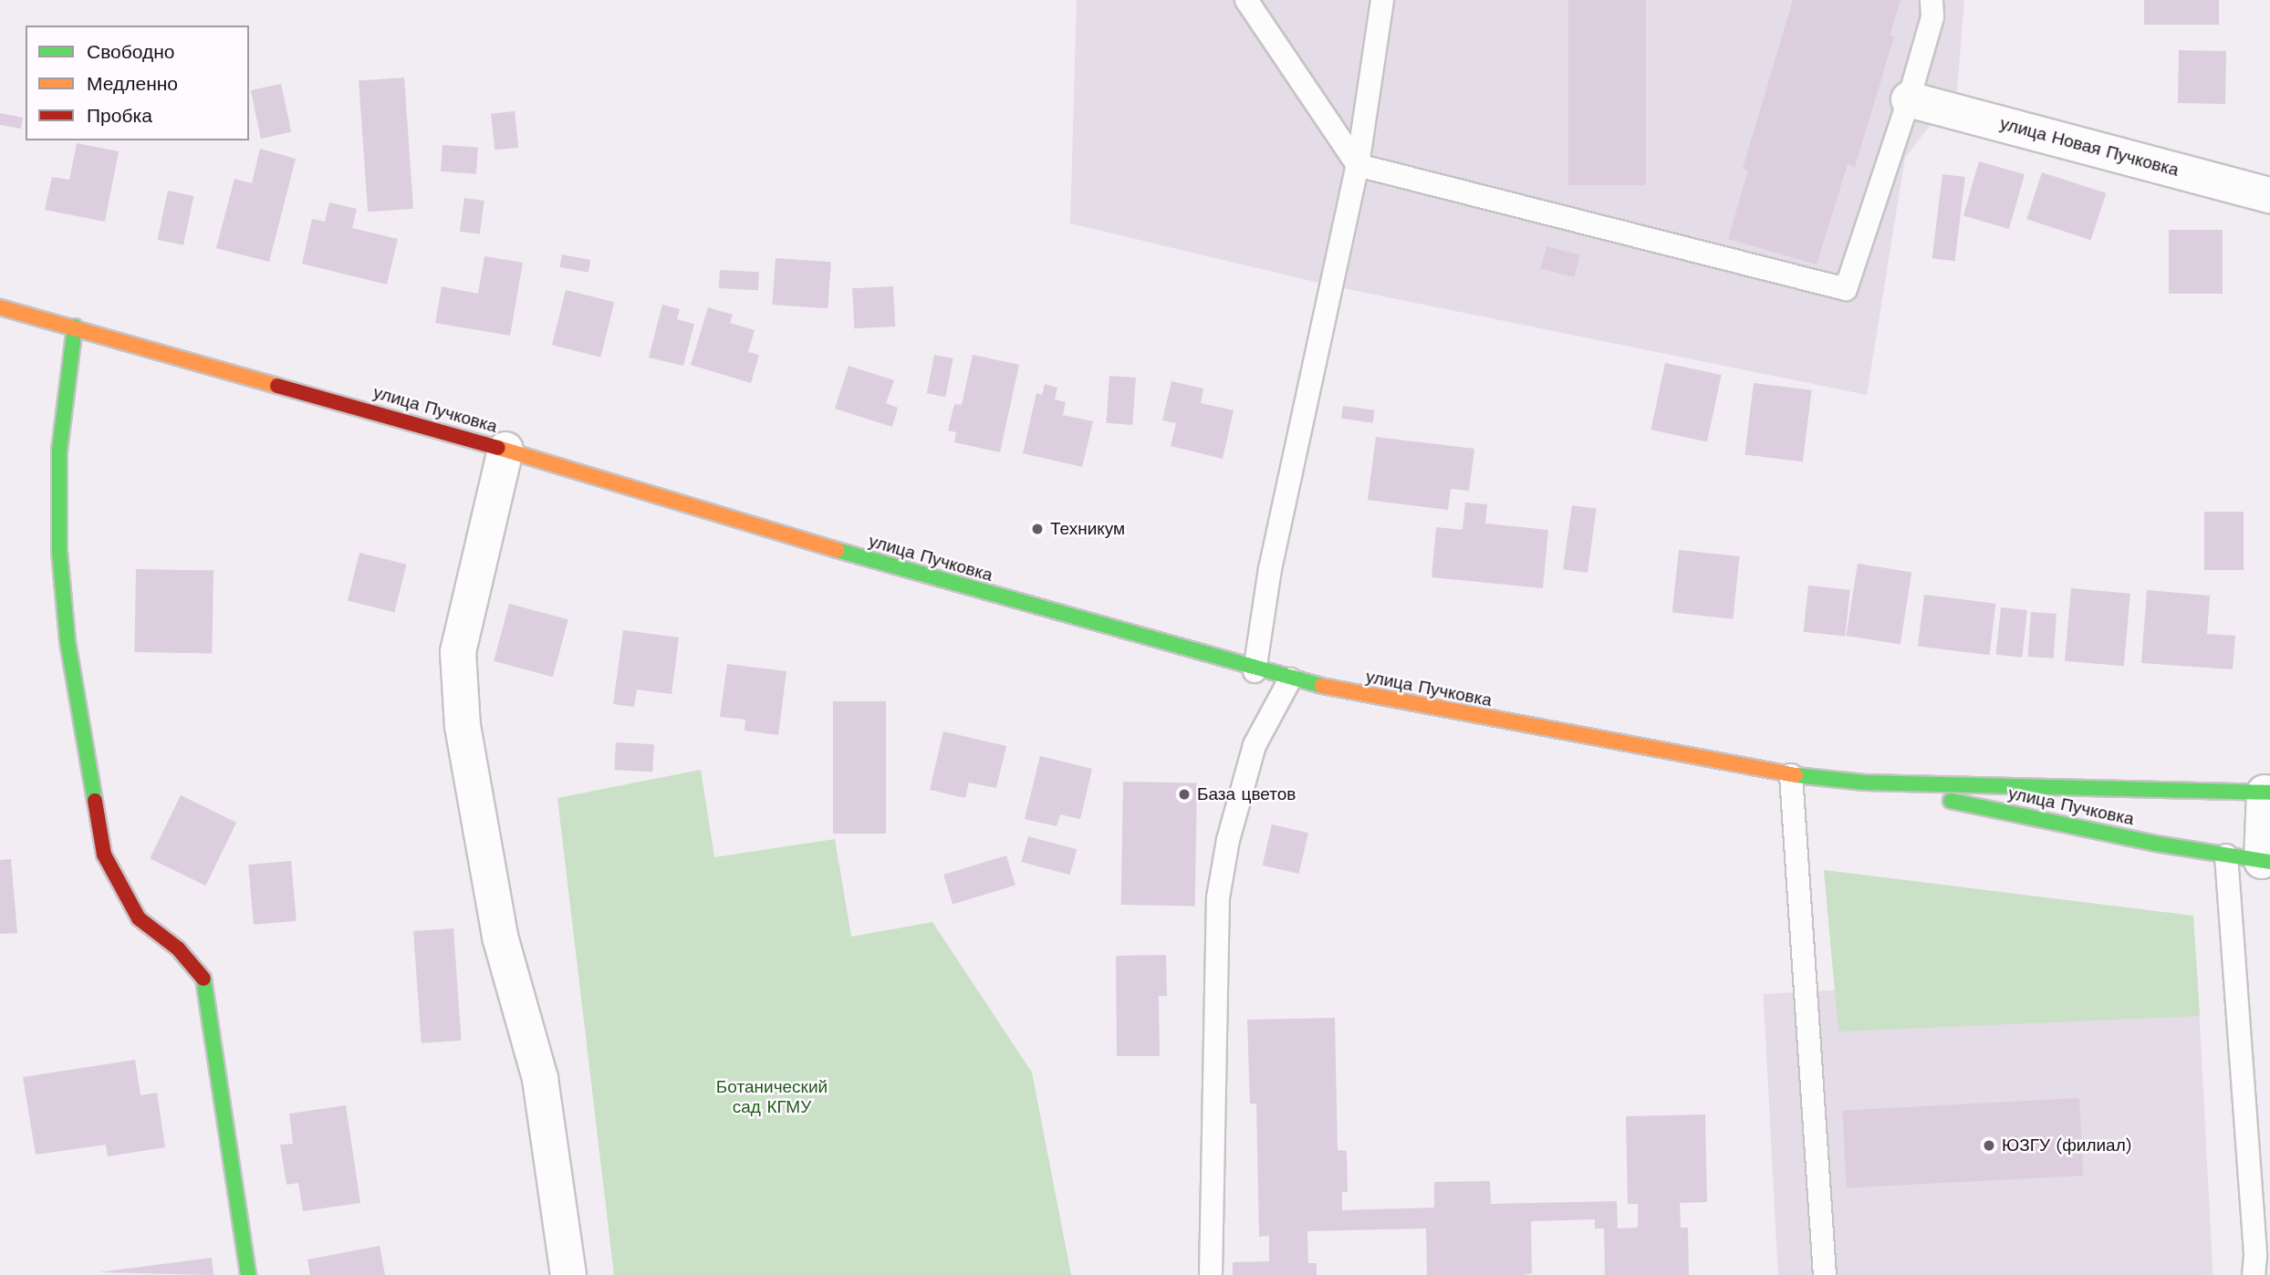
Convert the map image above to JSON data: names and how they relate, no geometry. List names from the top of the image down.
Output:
{
  "streets": {
    "main road": ["улица Пучковка"],
    "street": ["улица Новая Пучковка"]
  },
  "parks": ["Ботанический сад КГМУ"],
  "places": ["Техникум", "База цветов", "ЮЗГУ (филиал)"],
  "legend": ["Свободно", "Медленно", "Пробка"]
}
